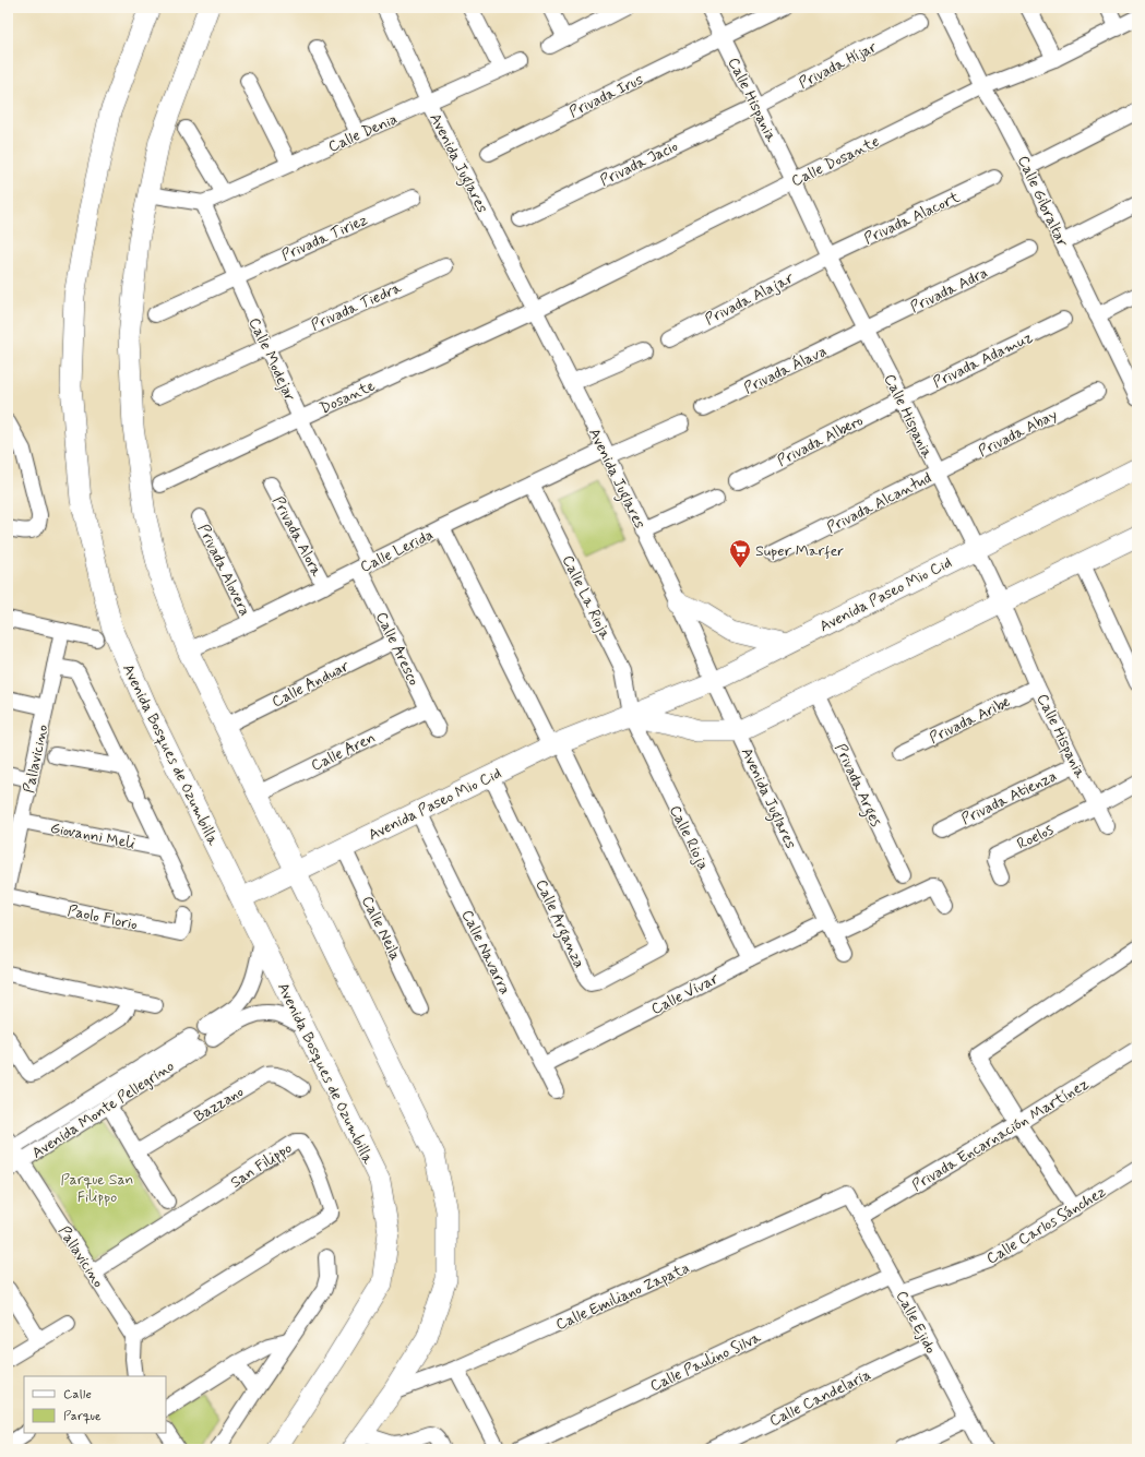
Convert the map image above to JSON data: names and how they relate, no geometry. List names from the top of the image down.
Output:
{
  "streets": {
    "main road": ["Avenida Paseo Mio Cid", "Avenida Bosques de Ozumbilla"],
    "street": [
      "Privada Híjar",
      "Privada Irus",
      "Calle Hispania",
      "Calle Denia",
      "Calle Dosante",
      "Avenida Juglares",
      "Privada Jacio",
      "Calle Gibraltar",
      "Privada Alacort",
      "Privada Tiriez",
      "Privada Adra",
      "Privada Alajar",
      "Privada Tiedra",
      "Calle Modejar",
      "Privada Adamuz",
      "Privada Álava",
      "Dosante",
      "Privada Abay",
      "Privada Albero",
      "Privada Alcantud",
      "Privada Alora",
      "Calle Lerida",
      "Privada Alovera",
      "Calle La Rioja",
      "Calle Aresco",
      "Calle Anduar",
      "Privada Aribe",
      "Calle Aren",
      "Pallavicino",
      "Privada Arges",
      "Privada Atienza",
      "Giovanni Meli",
      "Roelos",
      "Calle Rioja",
      "Paolo Florio",
      "Calle Arganza",
      "Calle Neila",
      "Calle Navarra",
      "Calle Vivar",
      "Bazzano",
      "Avenida Monte Pellegrino",
      "Privada Encarnación Martínez",
      "San Filippo",
      "Calle Carlos Sánchez",
      "Calle Emiliano Zapata",
      "Calle Ejido",
      "Calle Paulino Silva",
      "Calle Candelaria"
    ]
  },
  "crossings": [
    ["Privada Híjar", "Calle Hispania"],
    ["Privada Híjar", "Privada Jacio"],
    ["Privada Irus", "Calle Hispania"],
    ["Calle Hispania", "Calle Dosante"],
    ["Calle Hispania", "Privada Jacio"],
    ["Calle Hispania", "Privada Alacort"],
    ["Calle Hispania", "Privada Adra"],
    ["Calle Hispania", "Privada Alajar"],
    ["Calle Hispania", "Privada Adamuz"],
    ["Calle Hispania", "Privada Álava"],
    ["Calle Hispania", "Privada Abay"],
    ["Calle Hispania", "Privada Albero"],
    ["Calle Hispania", "Privada Alcantud"],
    ["Calle Hispania", "Avenida Paseo Mio Cid"],
    ["Calle Hispania", "Privada Aribe"],
    ["Calle Hispania", "Privada Atienza"],
    ["Calle Hispania", "Roelos"],
    ["Calle Denia", "Avenida Juglares"],
    ["Calle Denia", "Calle Modejar"],
    ["Calle Dosante", "Avenida Juglares"],
    ["Calle Dosante", "Calle Gibraltar"],
    ["Calle Dosante", "Dosante"],
    ["Avenida Juglares", "Dosante"],
    ["Avenida Juglares", "Calle Lerida"],
    ["Avenida Juglares", "Avenida Paseo Mio Cid"],
    ["Avenida Juglares", "Calle Vivar"],
    ["Privada Alacort", "Privada Alajar"],
    ["Privada Tiriez", "Calle Modejar"],
    ["Privada Adra", "Privada Álava"],
    ["Privada Tiedra", "Calle Modejar"],
    ["Calle Modejar", "Dosante"],
    ["Calle Modejar", "Calle Lerida"],
    ["Calle Modejar", "Calle Aresco"],
    ["Privada Adamuz", "Privada Albero"],
    ["Privada Abay", "Privada Alcantud"],
    ["Privada Alora", "Calle Lerida"],
    ["Calle Lerida", "Privada Alovera"],
    ["Calle Lerida", "Calle La Rioja"],
    ["Calle Lerida", "Calle Aresco"],
    ["Calle Lerida", "Calle Arganza"],
    ["Avenida Paseo Mio Cid", "Calle La Rioja"],
    ["Avenida Paseo Mio Cid", "Avenida Bosques de Ozumbilla"],
    ["Avenida Paseo Mio Cid", "Calle Rioja"],
    ["Avenida Paseo Mio Cid", "Calle Arganza"],
    ["Avenida Paseo Mio Cid", "Calle Neila"],
    ["Avenida Paseo Mio Cid", "Calle Navarra"],
    ["Calle La Rioja", "Calle Rioja"],
    ["Calle Aresco", "Calle Anduar"],
    ["Calle Aresco", "Calle Aren"],
    ["Pallavicino", "Giovanni Meli"],
    ["Pallavicino", "Avenida Monte Pellegrino"],
    ["Pallavicino", "San Filippo"],
    ["Calle Rioja", "Calle Vivar"],
    ["Calle Navarra", "Calle Vivar"],
    ["Privada Encarnación Martínez", "Calle Ejido"],
    ["Calle Carlos Sánchez", "Calle Ejido"],
    ["Calle Emiliano Zapata", "Calle Ejido"],
    ["Calle Ejido", "Calle Paulino Silva"],
    ["Calle Ejido", "Calle Candelaria"]
  ],
  "parks": ["Parque San Filippo"],
  "places": {
    "supermarket": ["Super Marfer"]
  },
  "legend": ["Calle", "Parque"]
}
